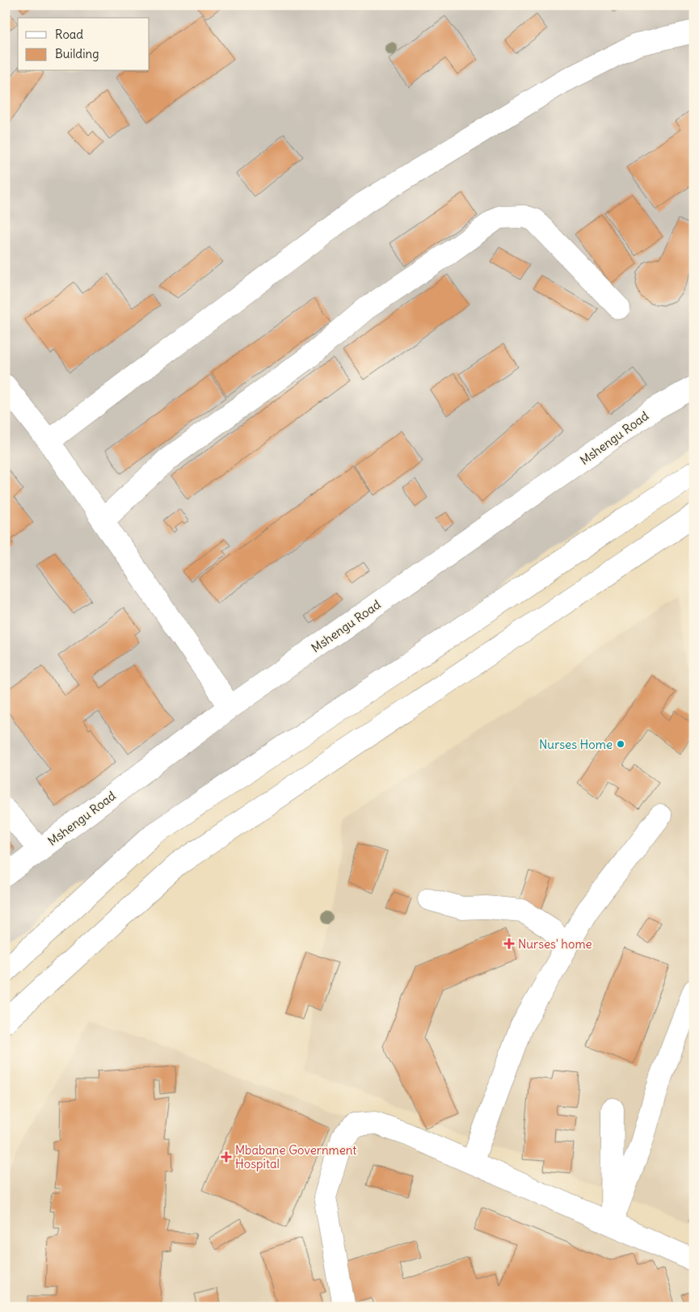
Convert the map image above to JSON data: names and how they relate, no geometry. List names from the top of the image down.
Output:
{
  "streets": {
    "main road": ["Mshengu Road"]
  },
  "places": {
    "other": ["Nurses Home"],
    "health": ["Nurses' home", "Mbabane Government Hospital"]
  },
  "legend": ["Road", "Building"]
}
